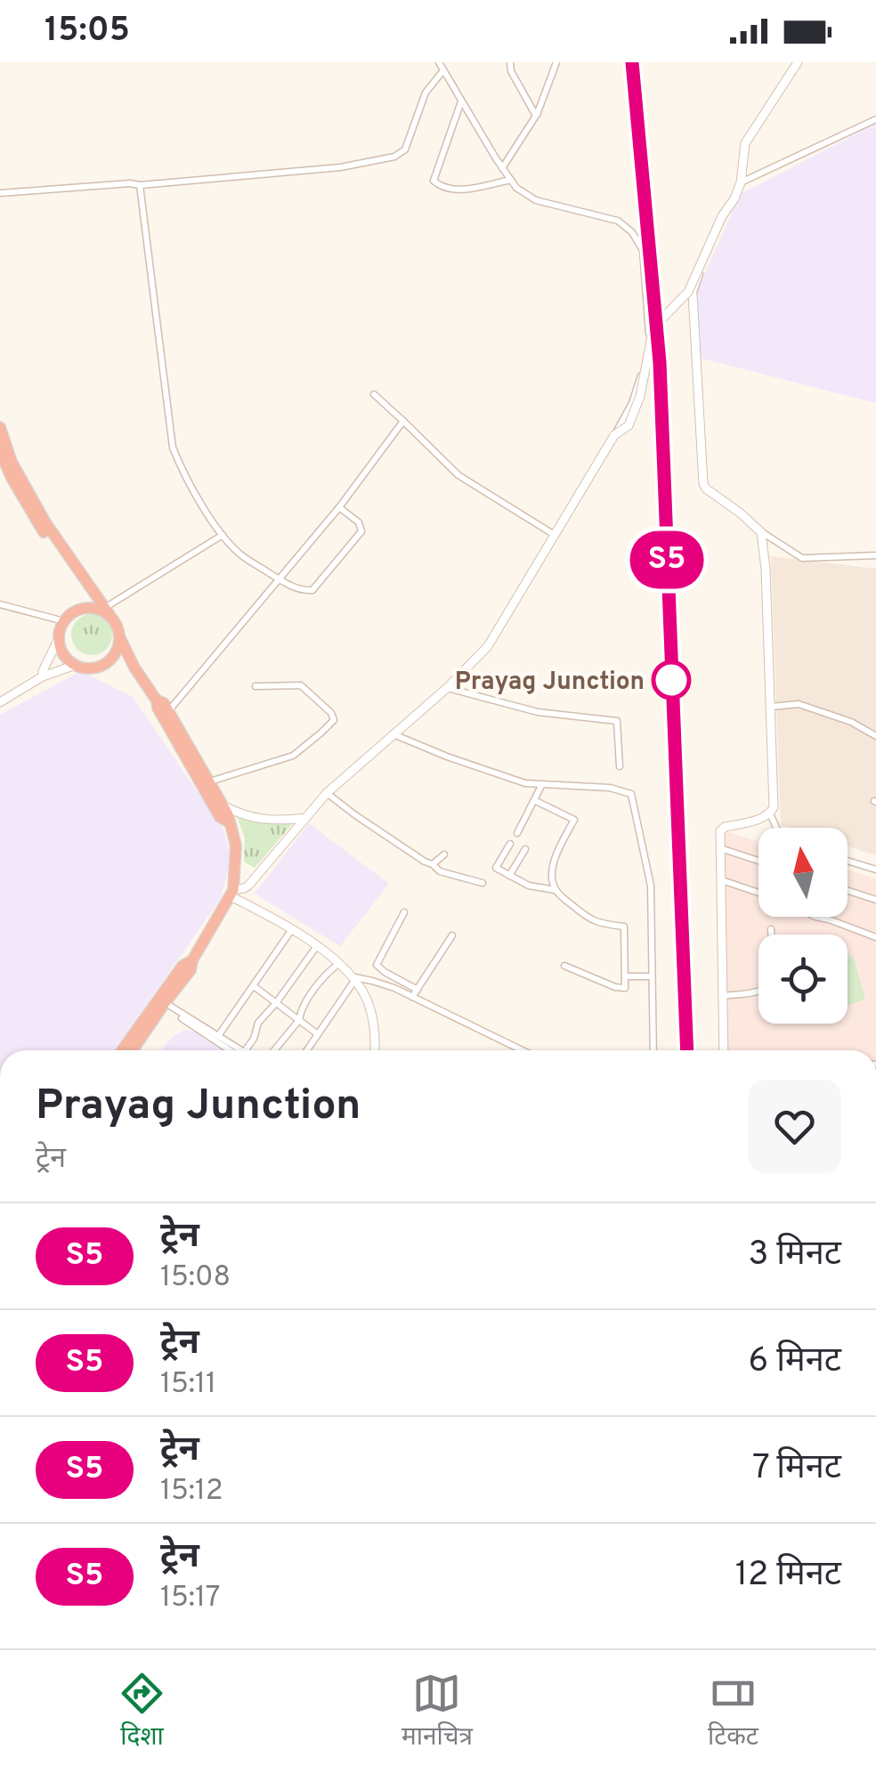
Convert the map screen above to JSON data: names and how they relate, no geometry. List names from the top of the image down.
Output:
{
  "places": ["Prayag Junction"],
  "north": "top",
  "page": {
    "status": "15:05",
    "on_map": "S5",
    "heading": ["Prayag Junction", "ट्रेन"],
    "list": [
      {
        "mark": "S5",
        "name": "ट्रेन",
        "note": "15:08",
        "value": "3 मिनट"
      },
      {
        "mark": "S5",
        "name": "ट्रेन",
        "note": "15:11",
        "value": "6 मिनट"
      },
      {
        "mark": "S5",
        "name": "ट्रेन",
        "note": "15:12",
        "value": "7 मिनट"
      },
      {
        "mark": "S5",
        "name": "ट्रेन",
        "note": "15:17",
        "value": "12 मिनट"
      }
    ],
    "tabs": ["दिशा", "मानचित्र", "टिकट"]
  }
}
